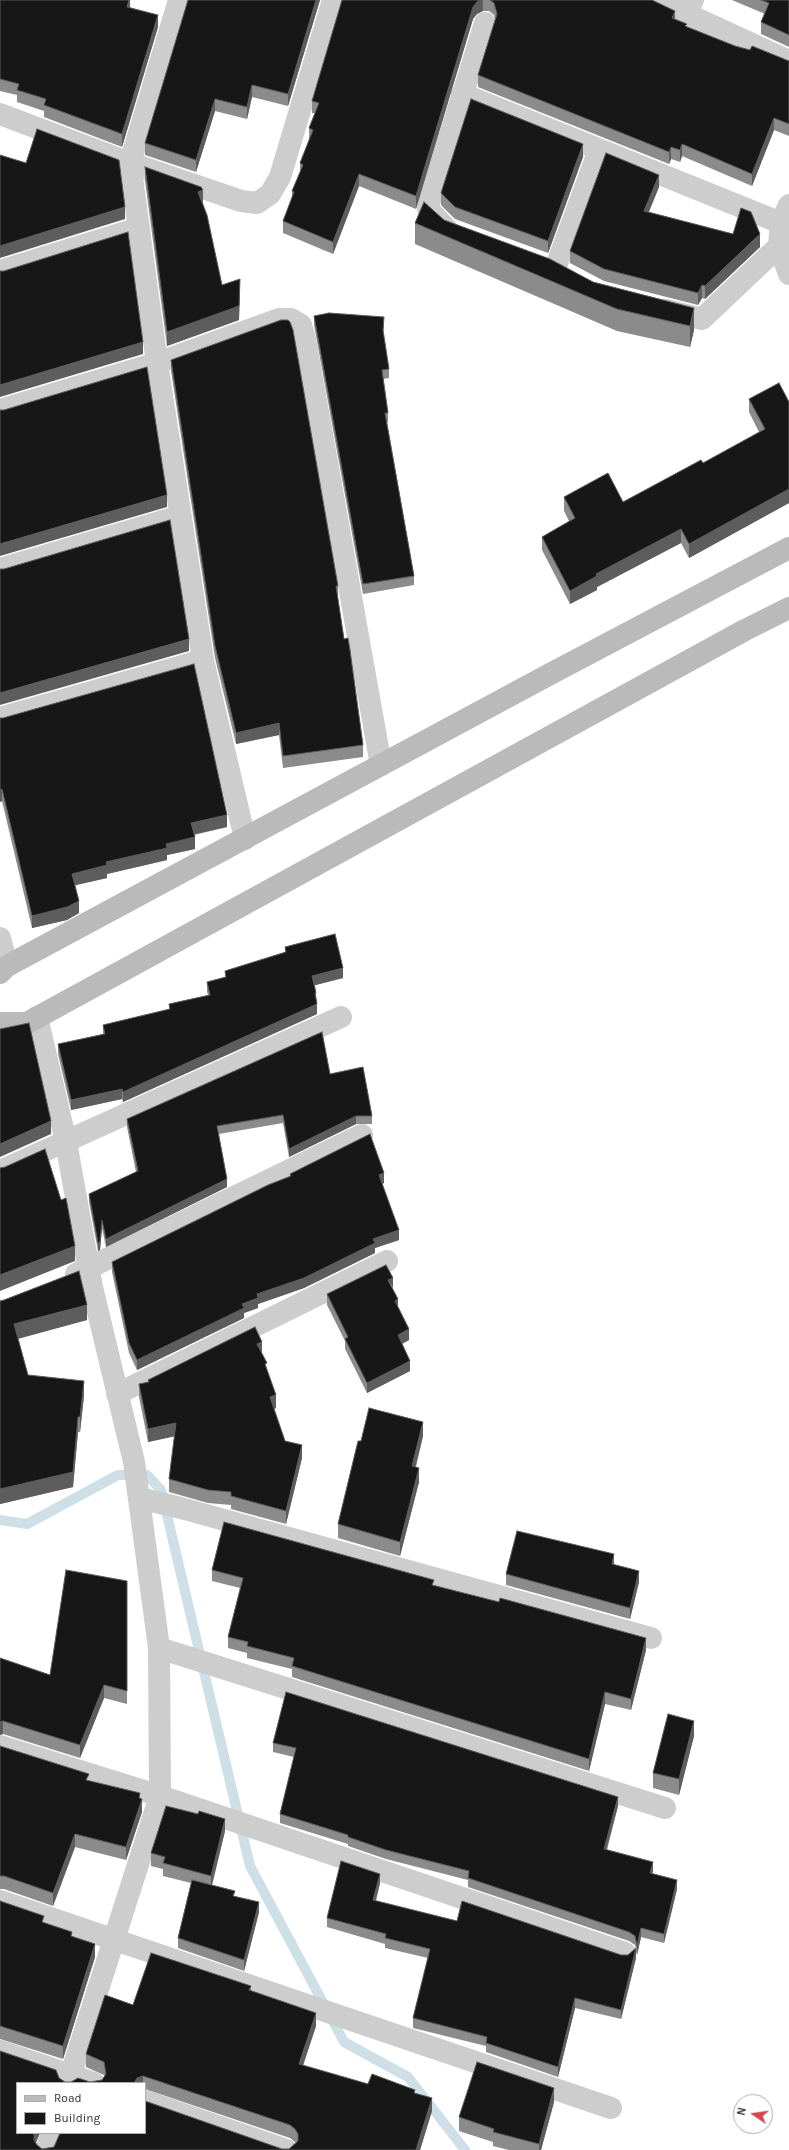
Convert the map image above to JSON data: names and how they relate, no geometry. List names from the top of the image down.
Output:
{
  "legend": ["Road", "Building"],
  "north": "left"
}
